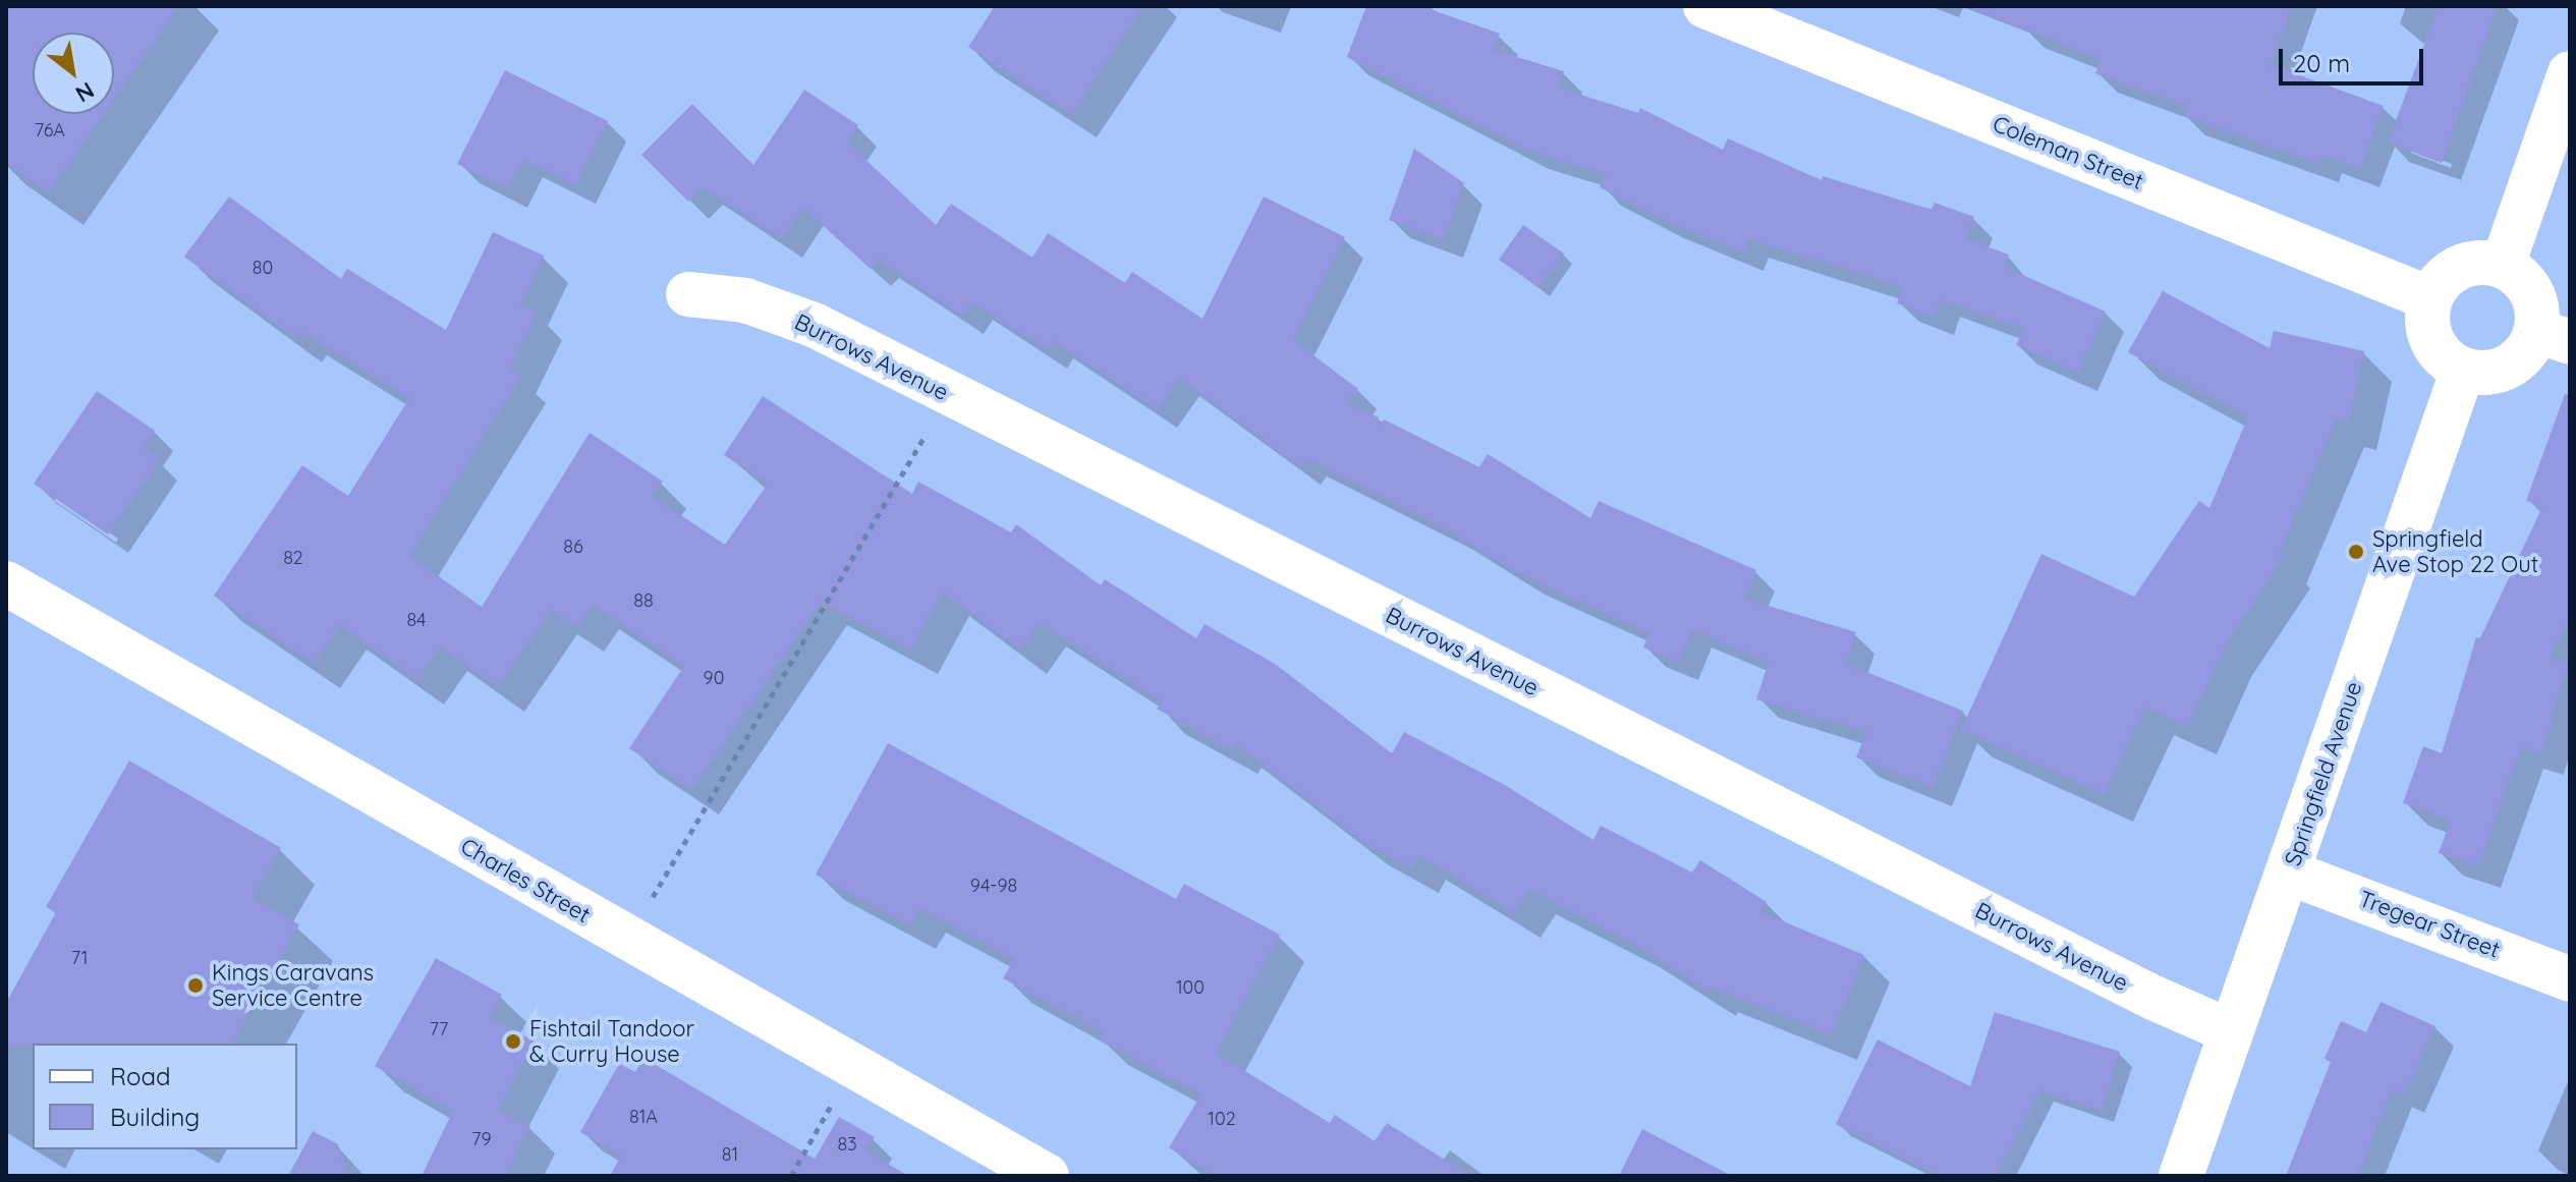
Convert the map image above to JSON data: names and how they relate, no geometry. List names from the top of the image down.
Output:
{
  "streets": {
    "street": [
      "Coleman Street",
      "Burrows Avenue",
      "Springfield Avenue",
      "Charles Street",
      "Tregear Street"
    ]
  },
  "crossings": [
    ["Coleman Street", "Springfield Avenue"],
    ["Burrows Avenue", "Springfield Avenue"],
    ["Springfield Avenue", "Tregear Street"]
  ],
  "places": ["Springfield Ave Stop 22 Out", "Kings Caravans Service Centre", "Fishtail Tandoor & Curry House"],
  "house_numbers": [
    "76A",
    "80",
    "86",
    "82",
    "88",
    "84",
    "90",
    "94-98",
    "71",
    "100",
    "77",
    "81A",
    "102",
    "79",
    "83",
    "81"
  ],
  "legend": ["Road", "Building"],
  "scale_bar": "20 m",
  "north": "bottom right"
}
